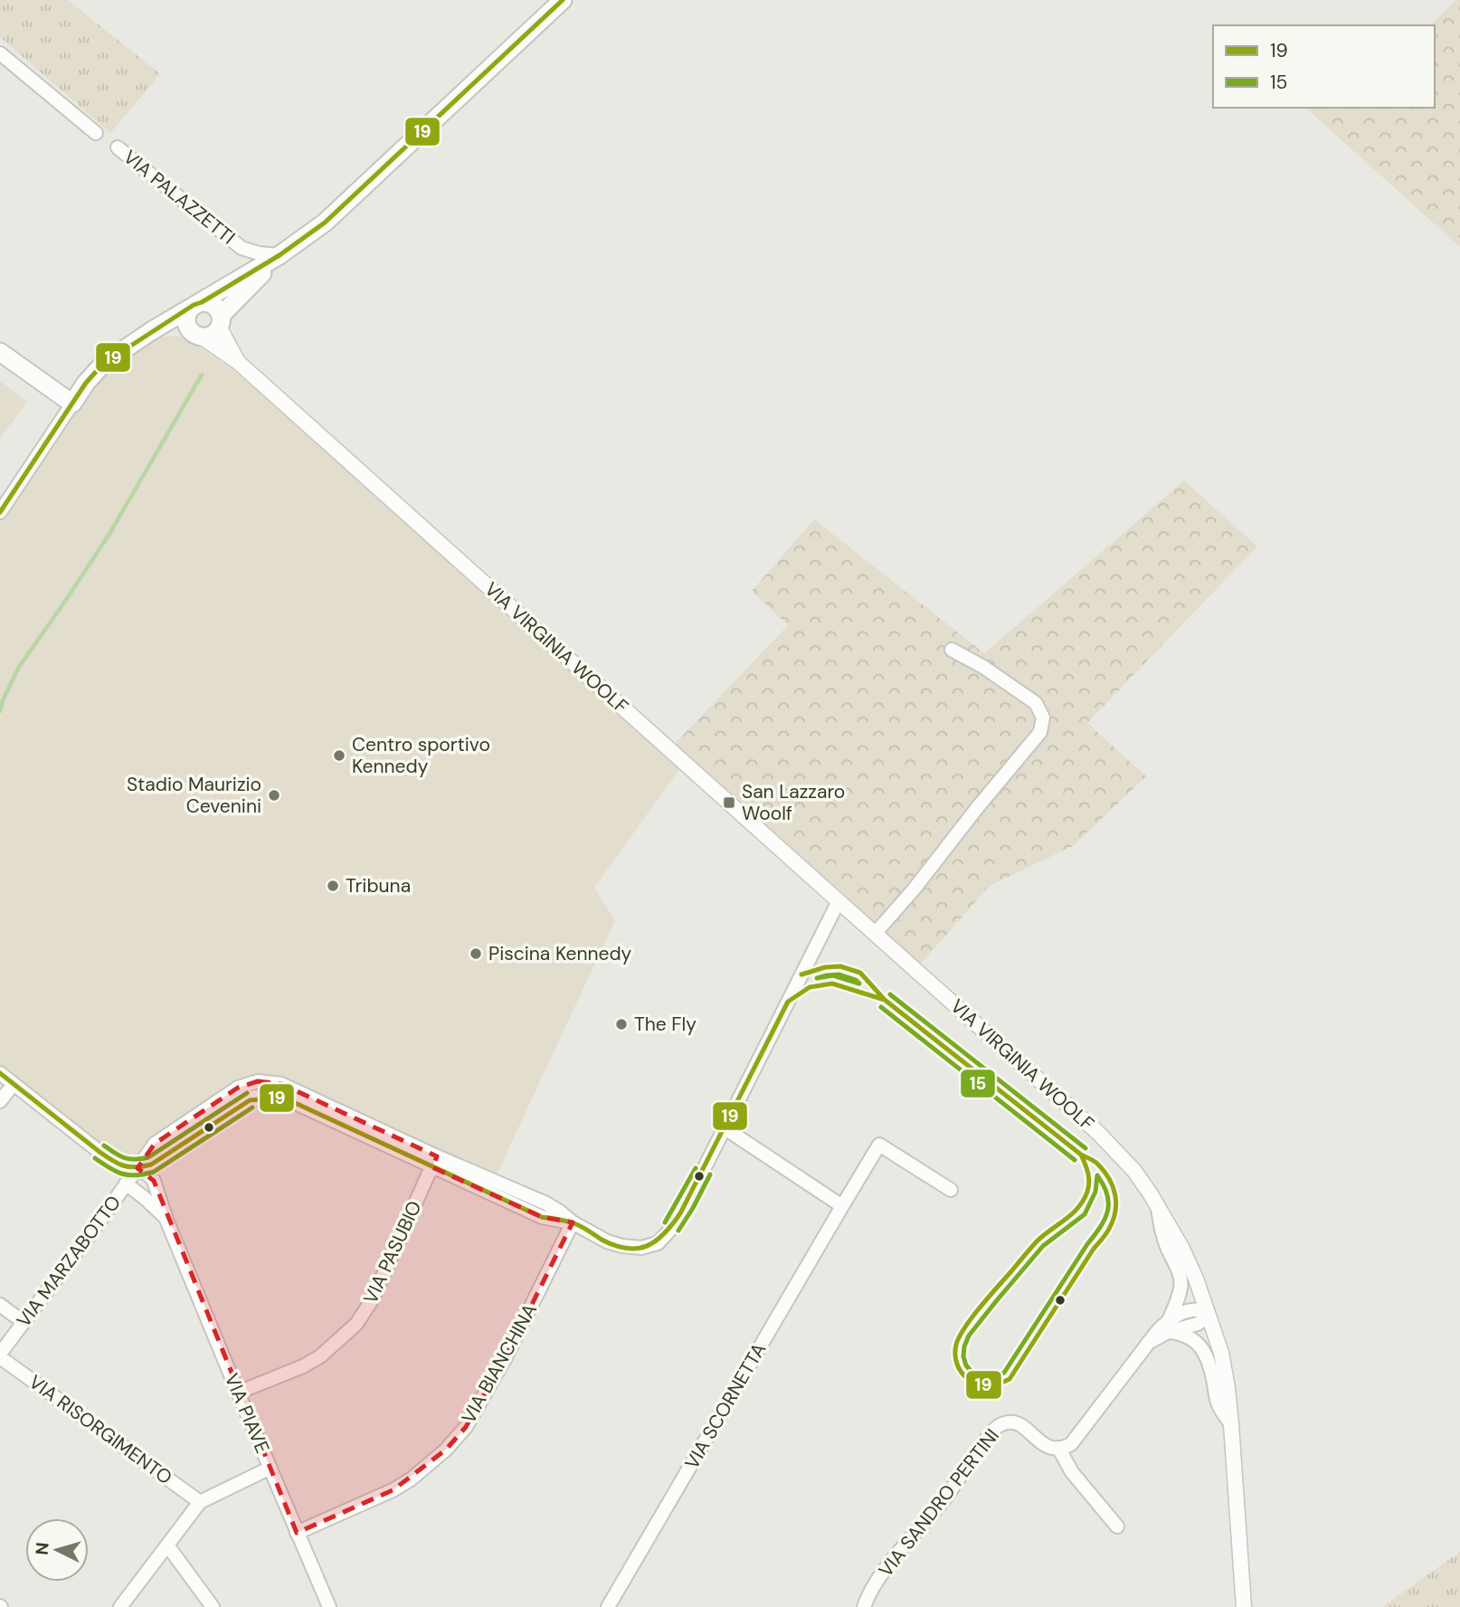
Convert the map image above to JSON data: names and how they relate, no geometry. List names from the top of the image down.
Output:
{
  "streets": {
    "street": [
      "VIA PALAZZETTI",
      "VIA VIRGINIA WOOLF",
      "VIA PASUBIO",
      "VIA MARZABOTTO",
      "VIA BIANCHINA",
      "VIA SCORNETTA",
      "VIA PIAVE",
      "VIA RISORGIMENTO",
      "VIA SANDRO PERTINI"
    ]
  },
  "crossings": [
    ["VIA PASUBIO", "VIA PIAVE"],
    ["VIA MARZABOTTO", "VIA PIAVE"],
    ["VIA MARZABOTTO", "VIA RISORGIMENTO"],
    ["VIA BIANCHINA", "VIA PIAVE"]
  ],
  "places": {
    "other": [
      "Centro sportivo Kennedy",
      "Stadio Maurizio Cevenini",
      "Tribuna",
      "Piscina Kennedy",
      "The Fly"
    ],
    "transit": ["San Lazzaro Woolf"]
  },
  "lines": ["transit line 19", "transit line 15"],
  "legend": ["19", "15"],
  "north": "left"
}
